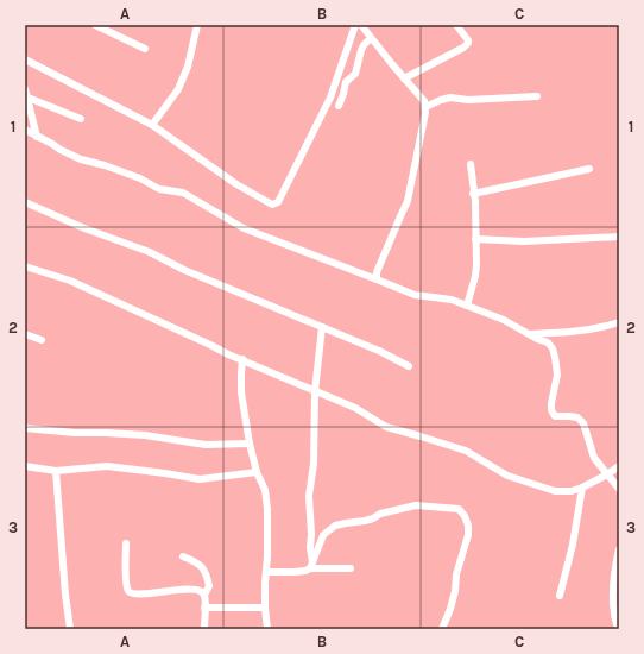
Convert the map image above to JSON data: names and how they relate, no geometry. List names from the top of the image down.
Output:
{
  "grid": {
    "columns": ["A", "B", "C"],
    "rows": ["1", "2", "3"]
  }
}
